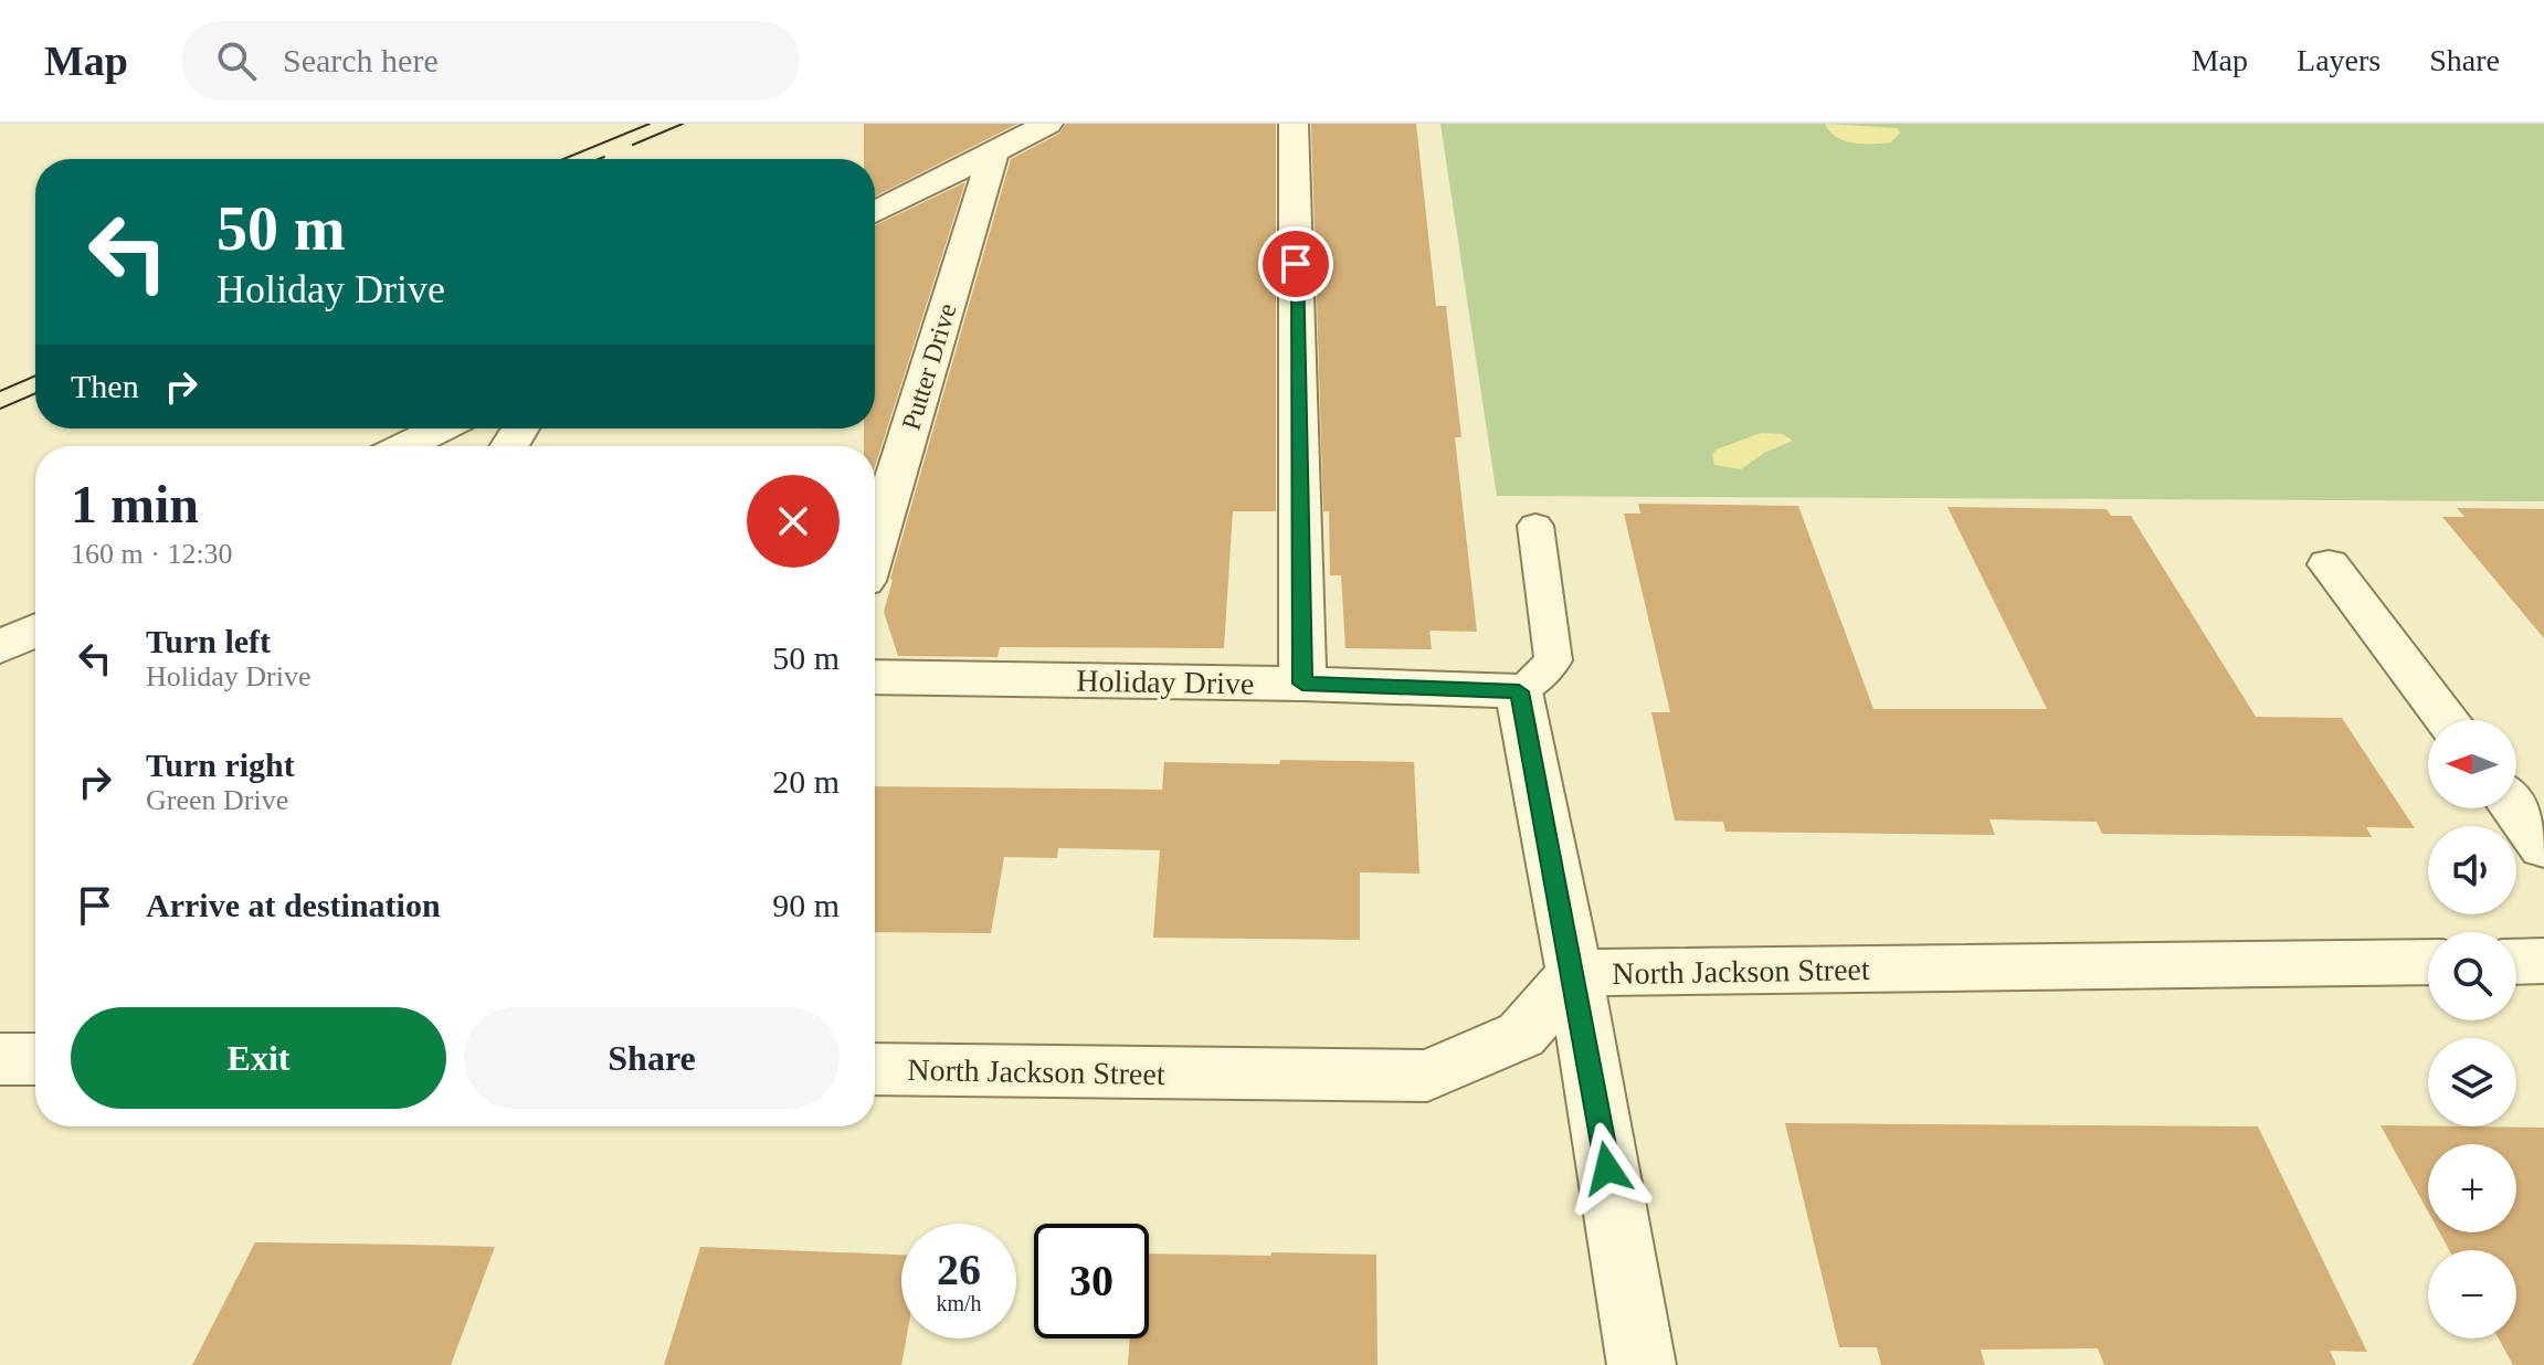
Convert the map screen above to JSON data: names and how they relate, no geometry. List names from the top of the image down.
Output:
{
  "streets": {
    "street": ["Putter Drive", "Holiday Drive", "North Jackson Street"]
  },
  "north": "left",
  "page": {
    "header": "Map",
    "search": "Search here",
    "nav": ["Map", "Layers", "Share"],
    "turn": ["50 m", "Holiday Drive"],
    "then": "Then",
    "heading": ["1 min", "160 m · 12:30"],
    "list": [
      {
        "name": "Turn left",
        "note": "Holiday Drive",
        "value": "50 m"
      },
      {
        "name": "Turn right",
        "note": "Green Drive",
        "value": "20 m"
      },
      {
        "name": "Arrive at destination",
        "value": "90 m"
      }
    ],
    "map_buttons": ["+", "−"],
    "buttons": ["Exit", "Share"],
    "speed": "26 km/h",
    "limit": "30"
  }
}
